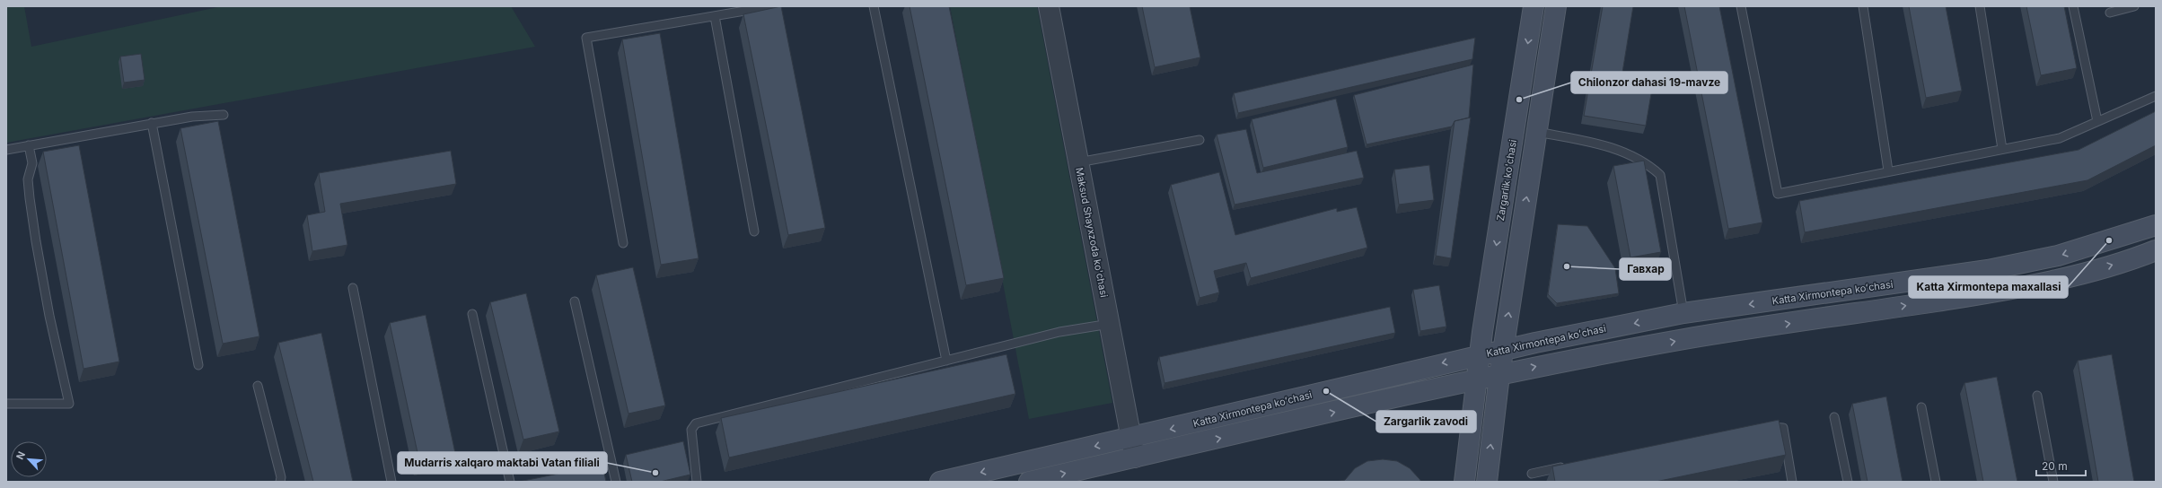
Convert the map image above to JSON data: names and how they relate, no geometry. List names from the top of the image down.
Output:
{
  "streets": {
    "main road": ["Zargarlik ko'chasi", "Katta Xirmontepa koʻchasi"],
    "street": ["Maksud Shayxzoda ko'chasi"]
  },
  "crossings": [
    ["Zargarlik ko'chasi", "Katta Xirmontepa koʻchasi"],
    ["Maksud Shayxzoda ko'chasi", "Katta Xirmontepa koʻchasi"]
  ],
  "places": [
    "Chilonzor dahasi 19-mavze",
    "Katta Xirmontepa maxallasi",
    "Гавхар",
    "Zargarlik zavodi",
    "Mudarris xalqaro maktabi Vatan filiali"
  ],
  "scale_bar": "20 m",
  "north": "top left"
}
